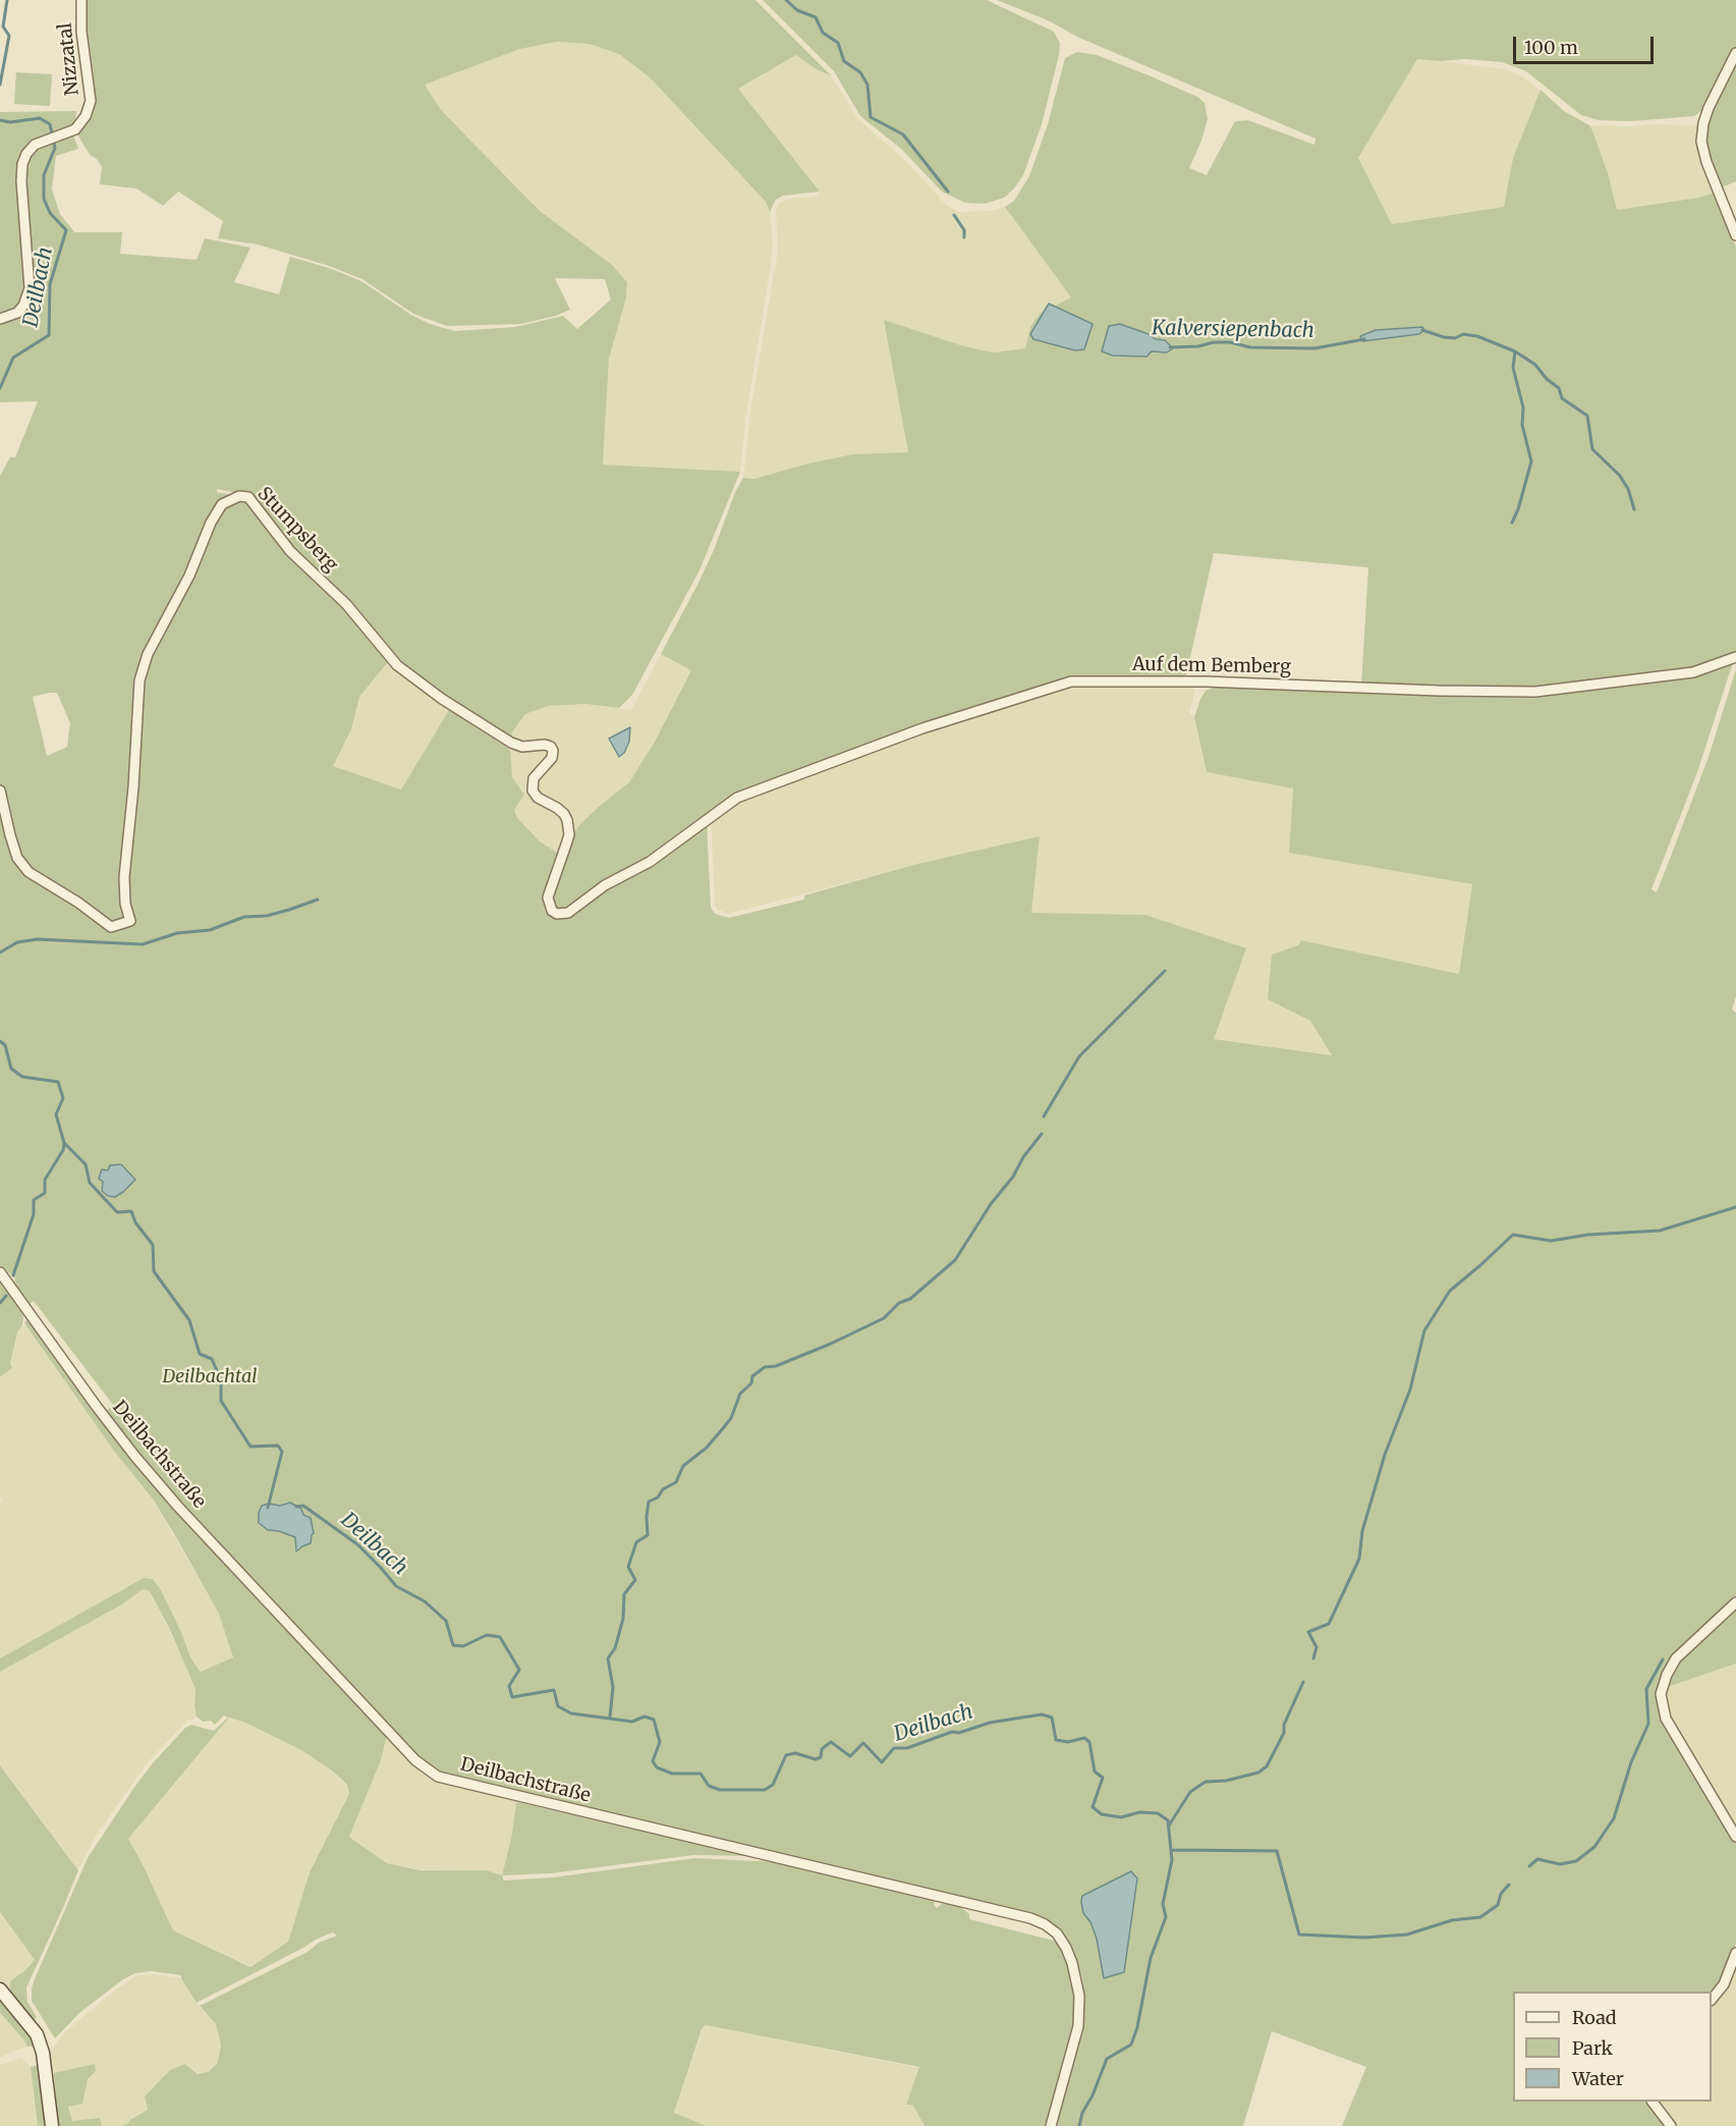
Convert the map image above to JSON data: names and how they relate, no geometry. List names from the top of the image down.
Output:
{
  "streets": {
    "street": [
      "Nizzatal",
      "Stumpsberg",
      "Auf dem Bemberg",
      "Deilbachstraße"
    ]
  },
  "crossings": [
    ["Stumpsberg", "Auf dem Bemberg"]
  ],
  "water": ["Deilbach", "Kalversiepenbach"],
  "parks": ["Deilbachtal"],
  "legend": ["Road", "Park", "Water"],
  "scale_bar": "100 m"
}
